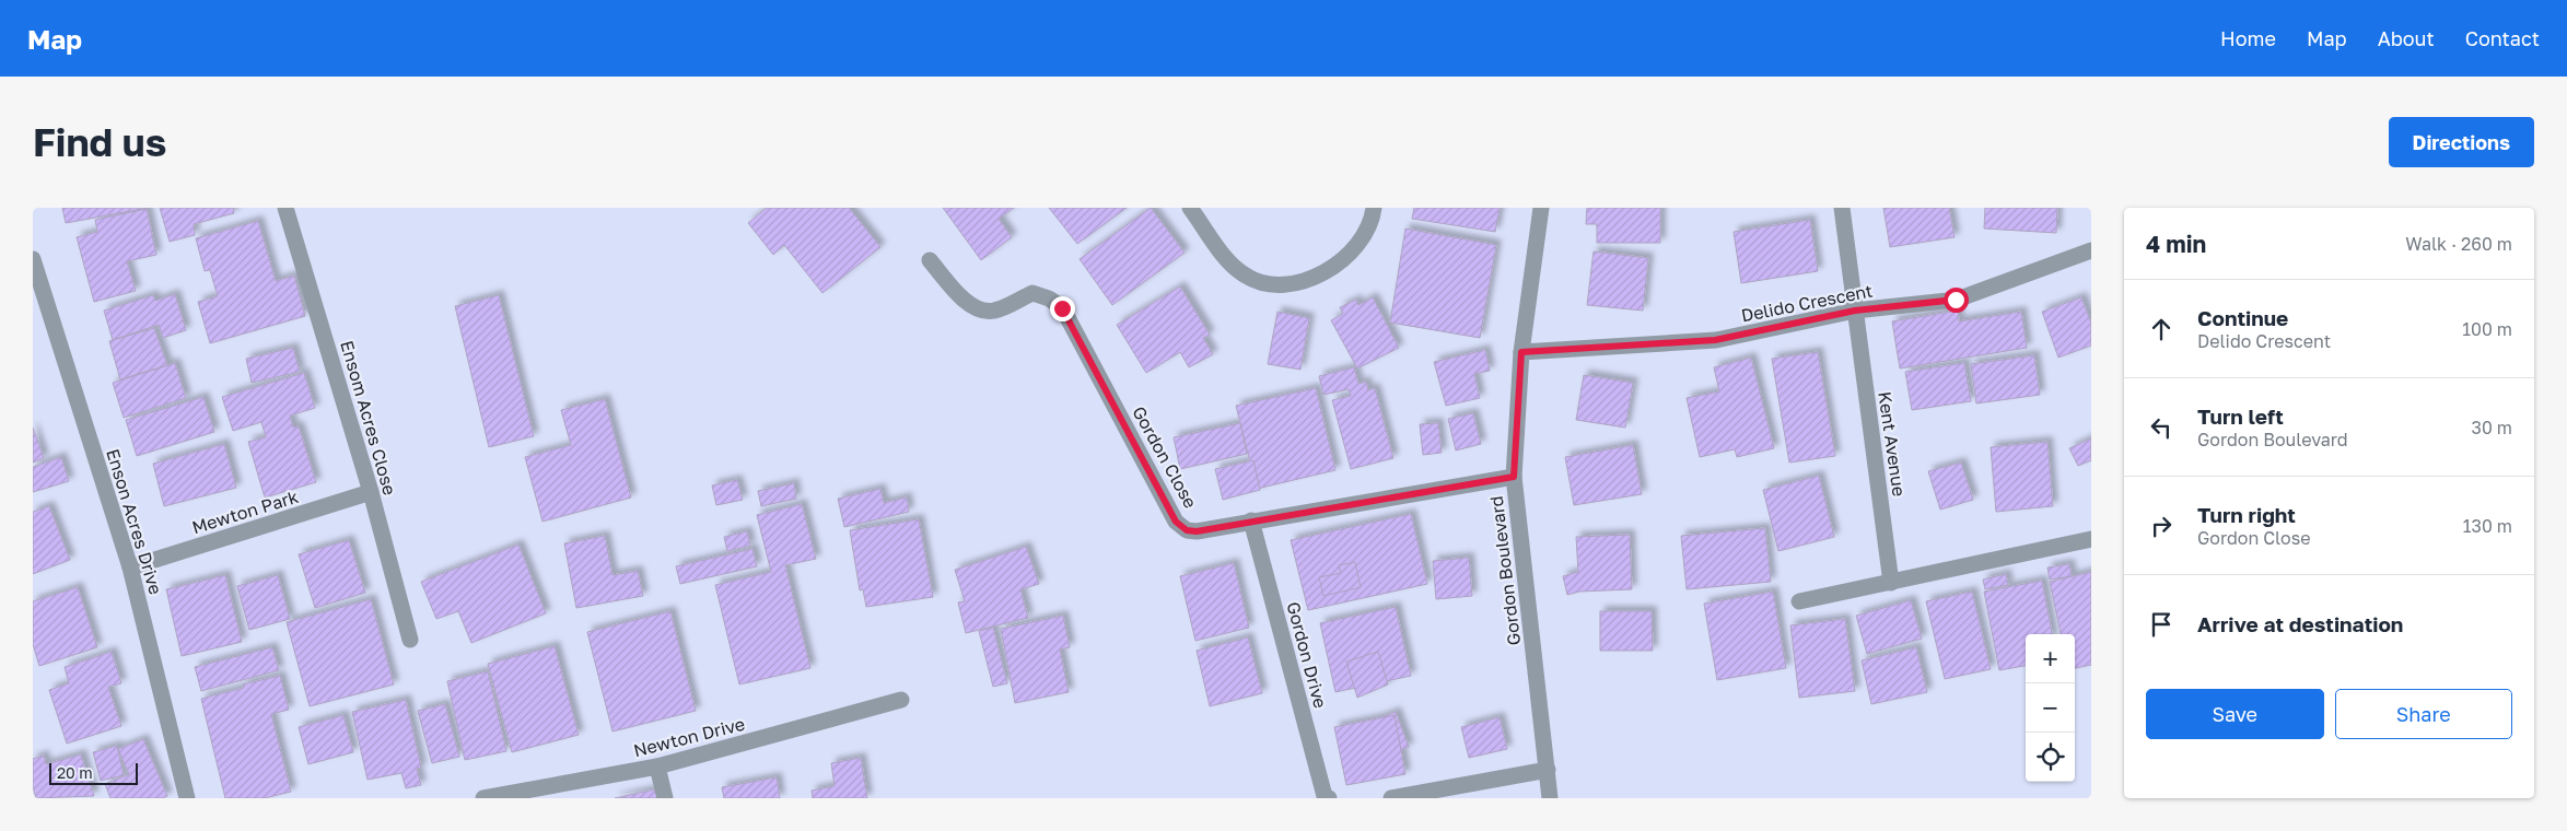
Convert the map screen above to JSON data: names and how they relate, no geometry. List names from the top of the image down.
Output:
{
  "streets": {
    "street": [
      "Delido Crescent",
      "Ensom Acres Close",
      "Kent Avenue",
      "Gordon Close",
      "Mewton Park",
      "Enson Acres Drive",
      "Gordon Boulevard",
      "Gordon Drive",
      "Newton Drive"
    ]
  },
  "crossings": [
    ["Delido Crescent", "Kent Avenue"],
    ["Delido Crescent", "Gordon Boulevard"],
    ["Ensom Acres Close", "Mewton Park"],
    ["Gordon Close", "Gordon Boulevard"],
    ["Gordon Close", "Gordon Drive"],
    ["Mewton Park", "Enson Acres Drive"]
  ],
  "scale_bar": "20 m",
  "page": {
    "header": "Map",
    "nav": [
      "Home",
      "Map",
      "About",
      "Contact"
    ],
    "buttons": [
      "Directions",
      ["Save", "Share"]
    ],
    "title": "Find us",
    "heading": ["4 min", "Walk · 260 m"],
    "list": [
      ["Continue", "Delido Crescent", "100 m"],
      ["Turn left", "Gordon Boulevard", "30 m"],
      ["Turn right", "Gordon Close", "130 m"],
      "Arrive at destination"
    ],
    "map_buttons": ["+", "−"],
    "scale": "20 m"
  }
}
